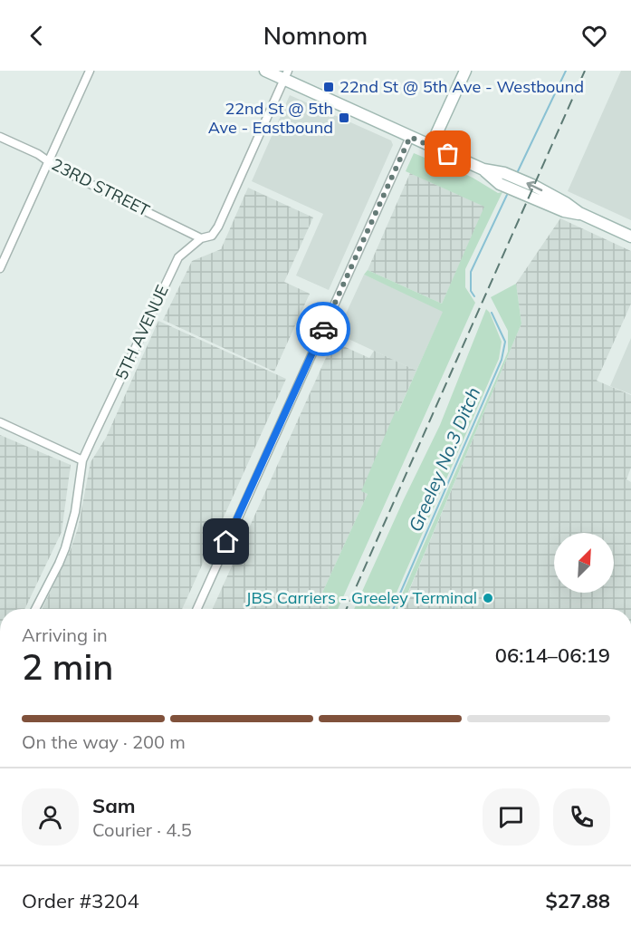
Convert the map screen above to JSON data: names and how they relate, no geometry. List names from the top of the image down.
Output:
{
  "streets": {
    "street": ["23RD STREET", "5TH AVENUE"]
  },
  "crossings": [
    ["23RD STREET", "5TH AVENUE"]
  ],
  "water": ["Greeley No.3 Ditch"],
  "places": {
    "transit": ["22nd St @ 5th Ave - Westbound", "22nd St @ 5th Ave - Eastbound"],
    "other": ["JBS Carriers - Greeley Terminal"]
  },
  "north": "top right",
  "page": {
    "header": "Nomnom",
    "heading": ["2 min", "Arriving in", "06:14–06:19"],
    "panel": [
      "Sam",
      "Courier · 4.5",
      "Order #3204",
      "$27.88"
    ],
    "bar": "On the way · 200 m"
  }
}
